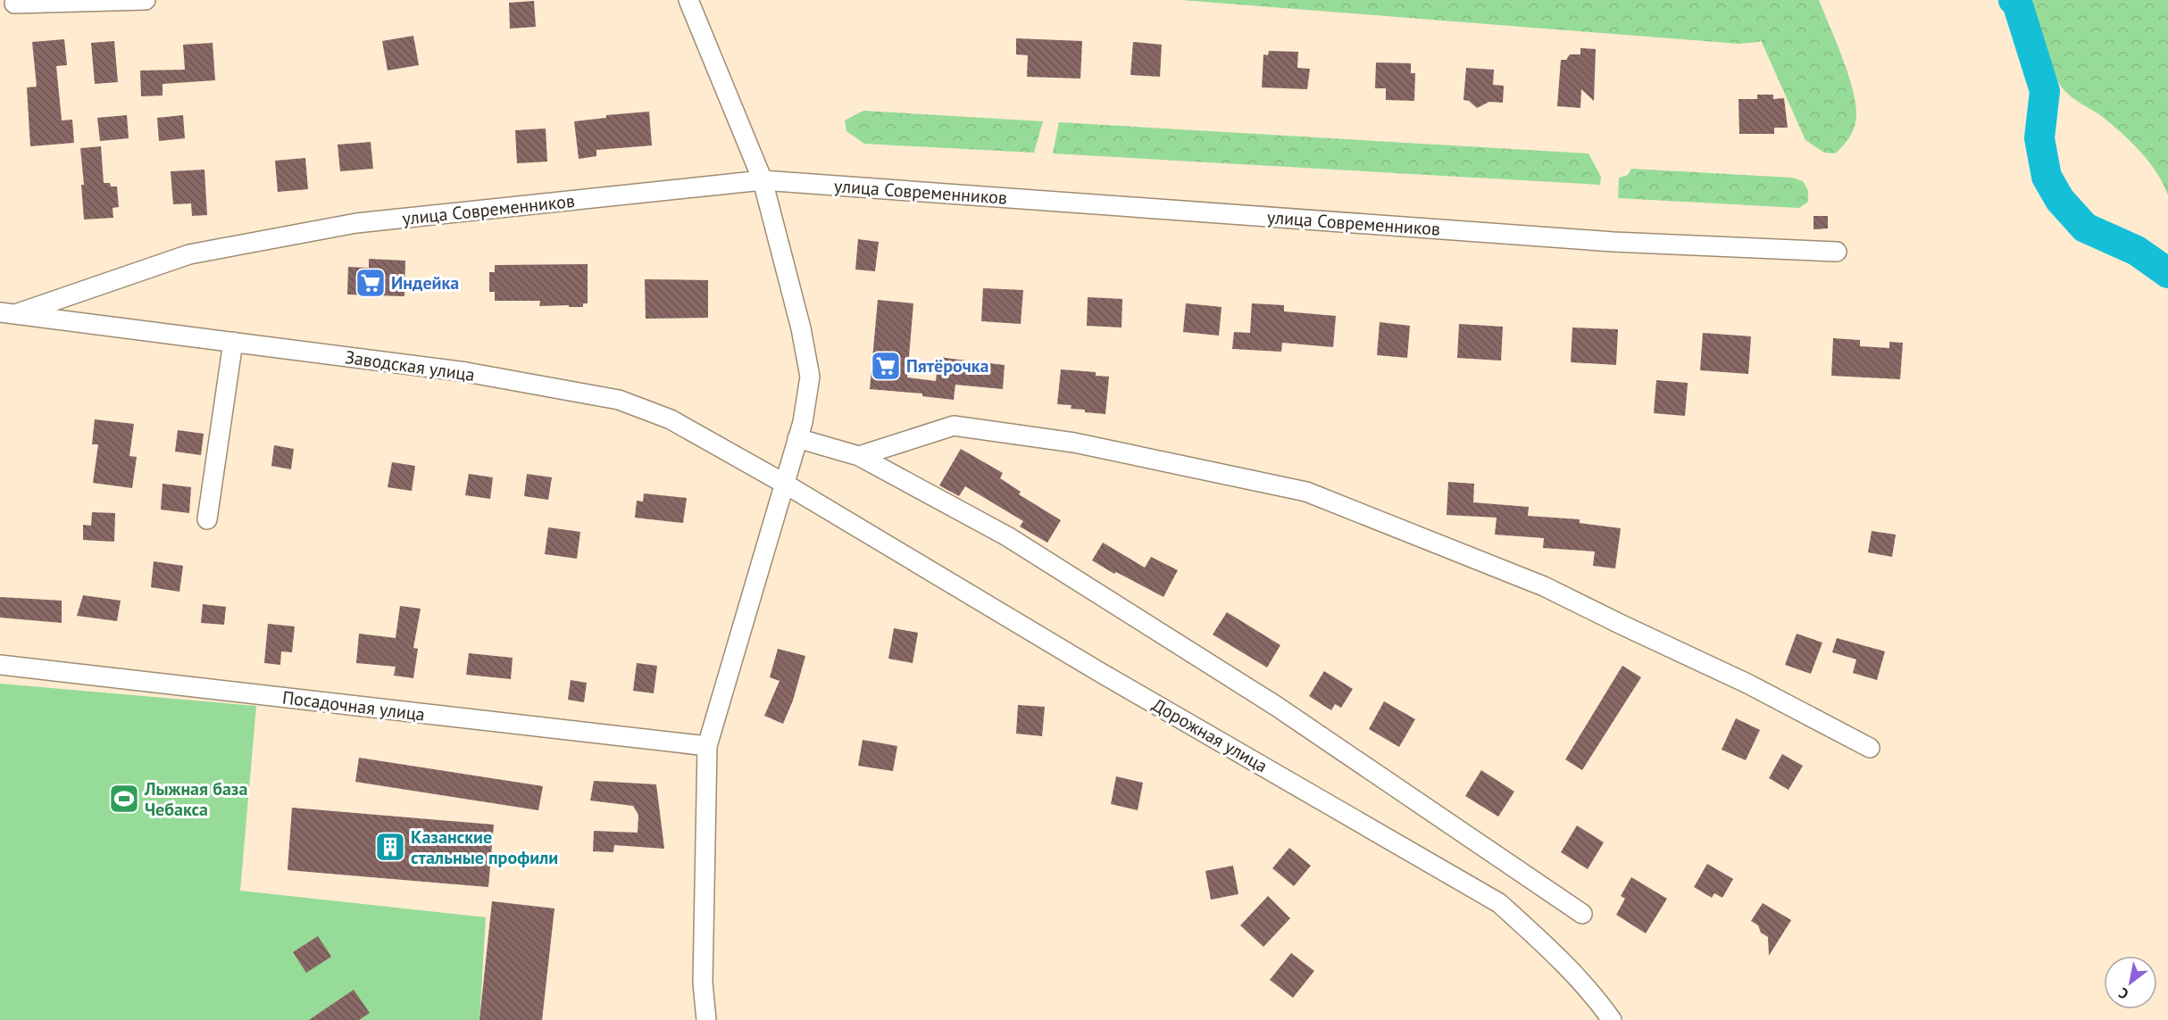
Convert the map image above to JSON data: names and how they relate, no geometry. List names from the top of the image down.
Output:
{
  "streets": {
    "street": [
      "улица Современников",
      "Заводская улица",
      "Посадочная улица",
      "Дорожная улица"
    ]
  },
  "crossings": [
    ["улица Современников", "Заводская улица"],
    ["Заводская улица", "Дорожная улица"]
  ],
  "places": {
    "supermarket": ["Индейка", "Пятёрочка"],
    "sports": ["Лыжная база Чебакса"],
    "building": ["Казанские стальные профили"]
  },
  "north": "bottom left"
}
